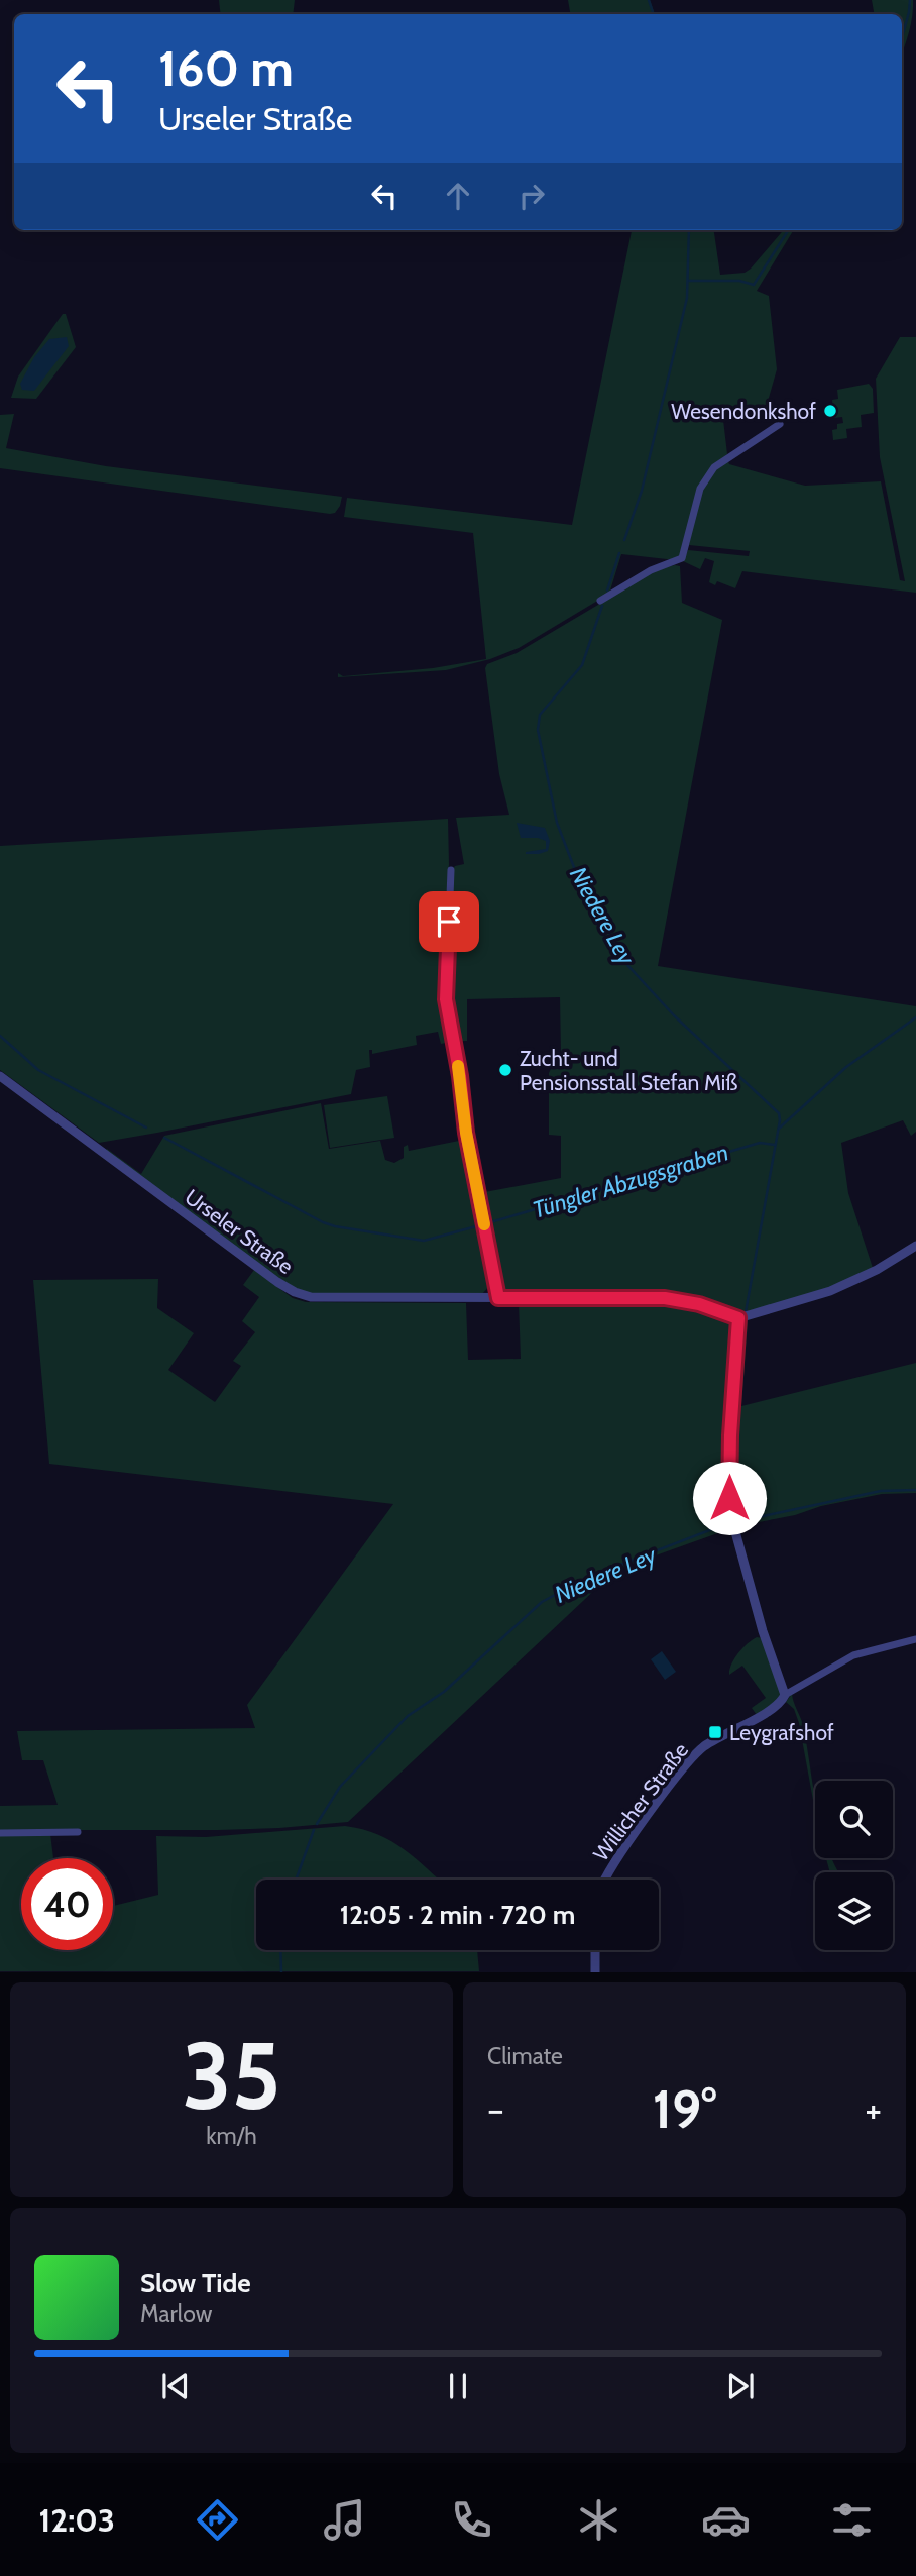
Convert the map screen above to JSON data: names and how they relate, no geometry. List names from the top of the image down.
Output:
{
  "streets": {
    "street": ["Urseler Straße", "Willicher Straße"]
  },
  "water": ["Niedere Ley", "Tüngler Abzugsgraben"],
  "places": {
    "other": ["Wesendonkshof", "Zucht- und Pensionsstall Stefan Miß"],
    "transit": ["Leygrafshof"]
  },
  "page": {
    "turn": ["160 m", "Urseler Straße"],
    "limit": "40",
    "trip": "12:05 · 2 min · 720 m",
    "tile": [
      ["35", "km/h"],
      "Climate"
    ],
    "heat": ["−", "19°", "+"],
    "song": ["Slow Tide", "Marlow"],
    "tabs": "12:03"
  }
}
